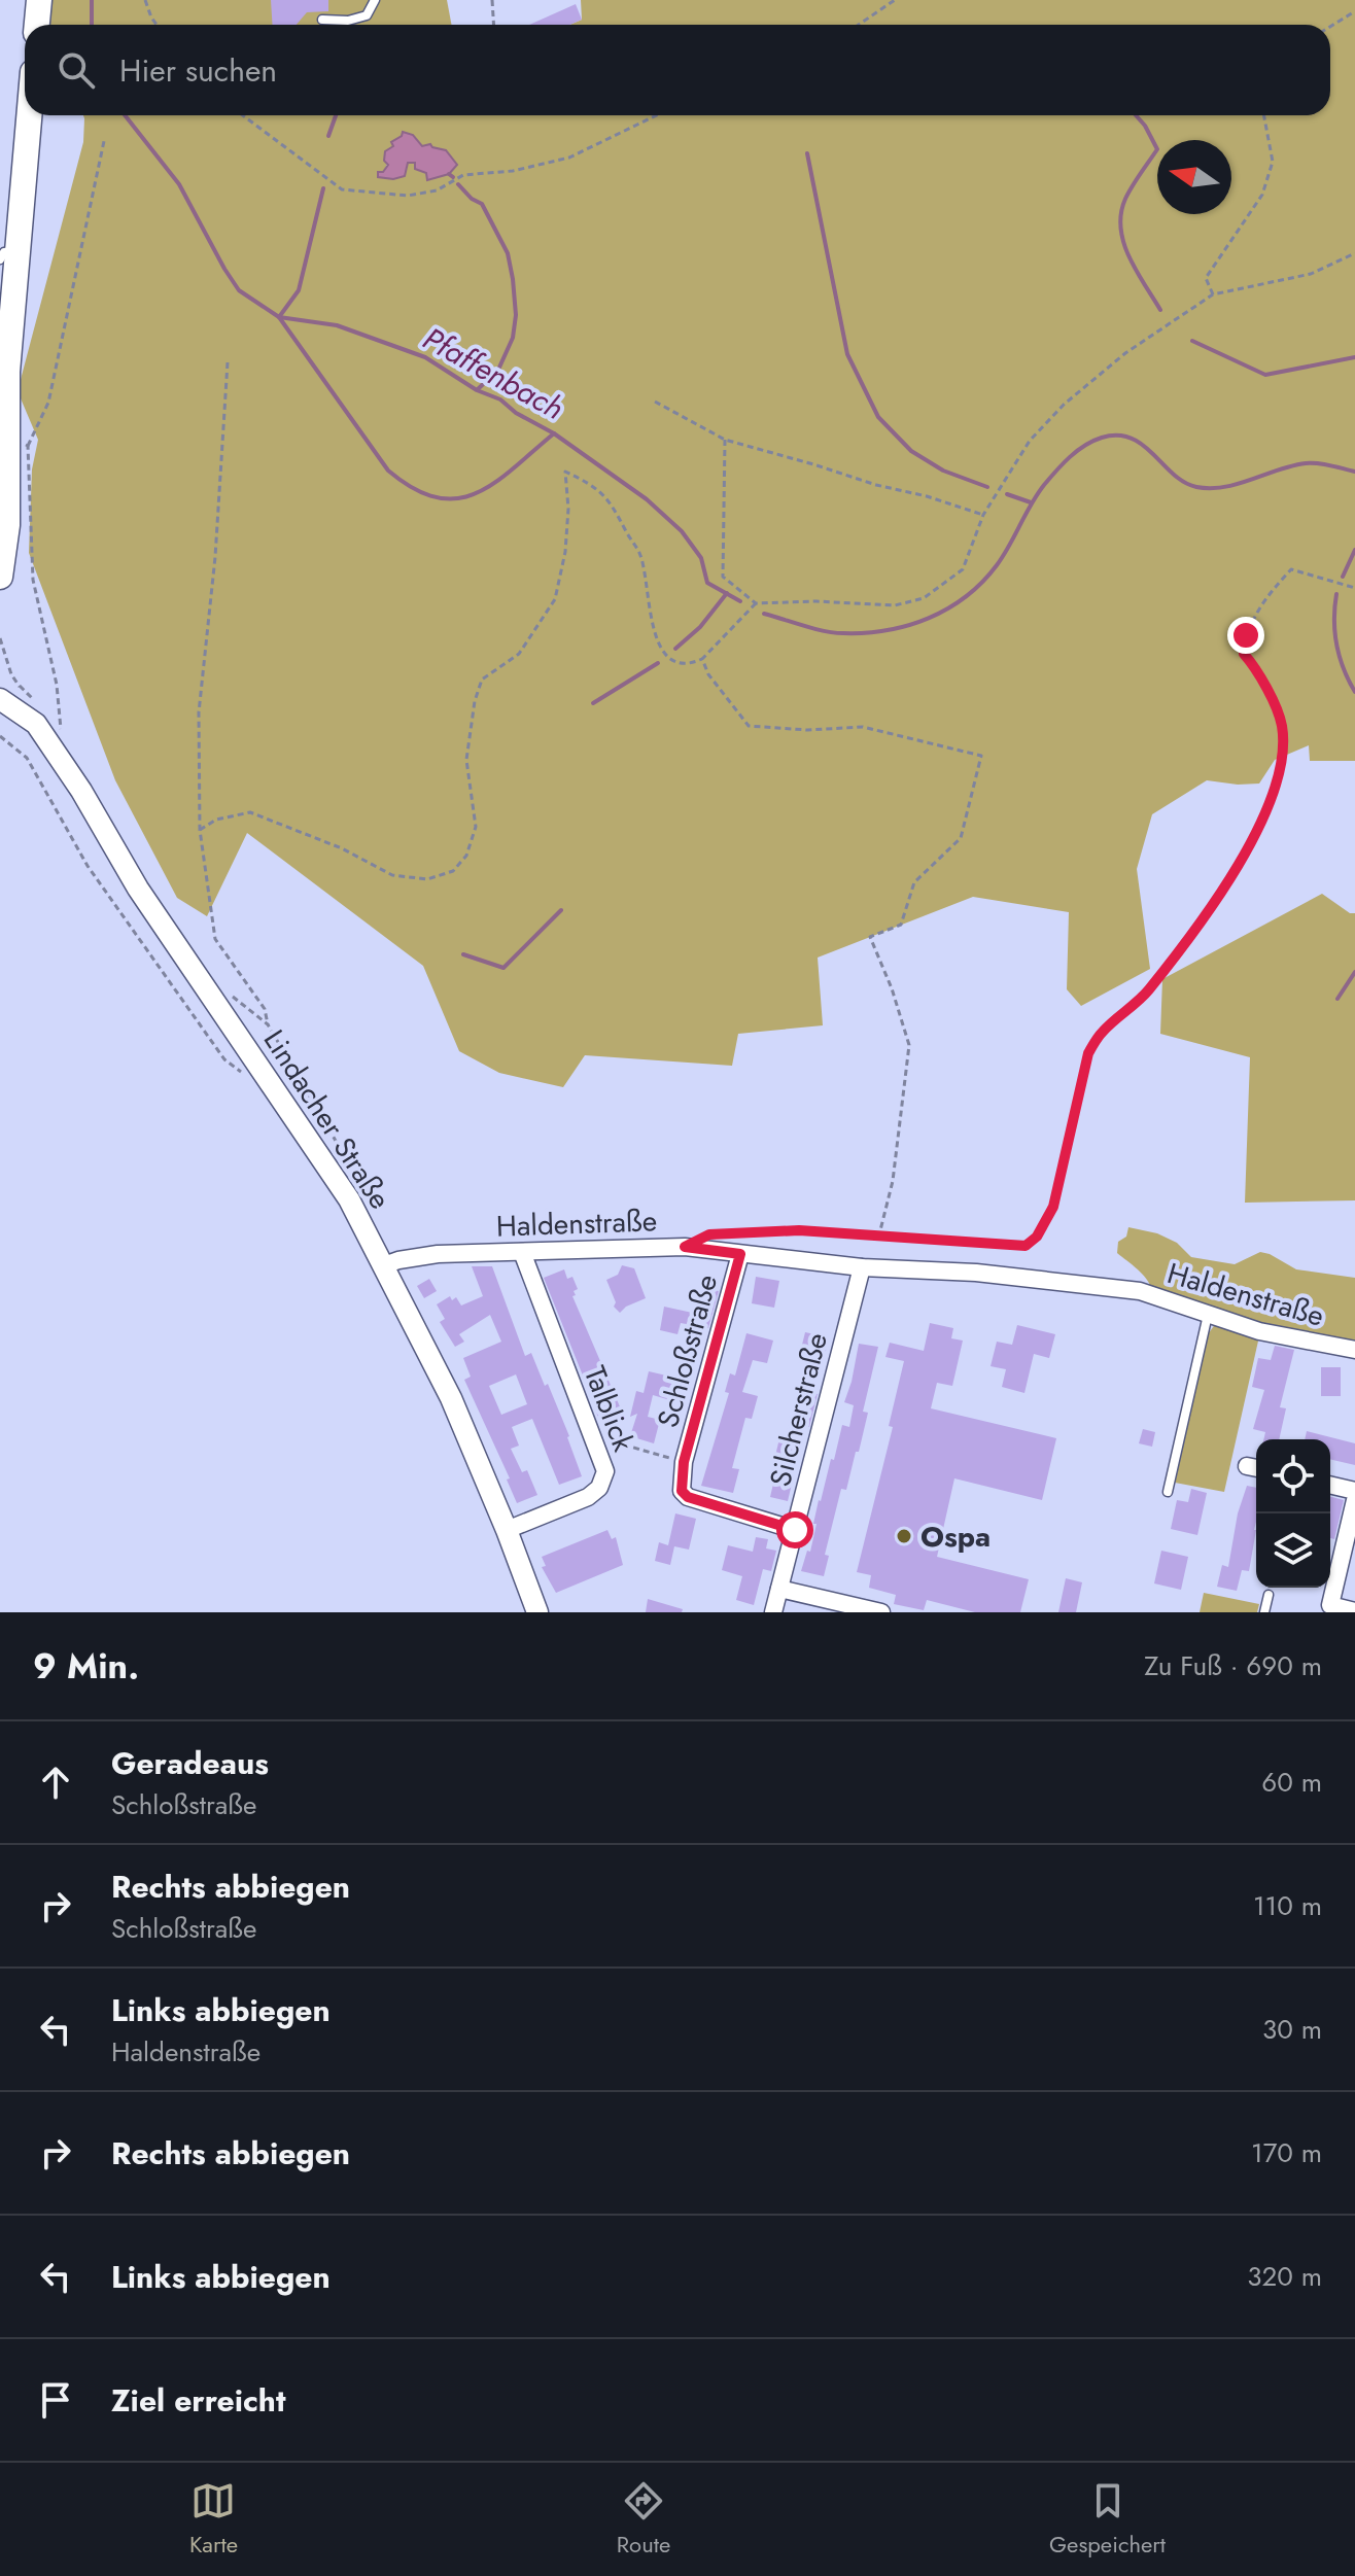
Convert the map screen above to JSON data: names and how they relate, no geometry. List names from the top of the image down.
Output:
{
  "streets": {
    "street": [
      "Lindacher Straße",
      "Haldenstraße",
      "Schloßstraße",
      "Talblick",
      "Silcherstraße"
    ]
  },
  "crossings": [
    ["Lindacher Straße", "Haldenstraße"],
    ["Lindacher Straße", "Talblick"],
    ["Haldenstraße", "Schloßstraße"],
    ["Haldenstraße", "Talblick"],
    ["Haldenstraße", "Silcherstraße"],
    ["Schloßstraße", "Silcherstraße"]
  ],
  "water": ["Pfaffenbach"],
  "places": ["Ospa"],
  "north": "left",
  "page": {
    "search": "Hier suchen",
    "heading": ["9 Min.", "Zu Fuß · 690 m"],
    "list": [
      ["Geradeaus", "Schloßstraße", "60 m"],
      ["Rechts abbiegen", "Schloßstraße", "110 m"],
      ["Links abbiegen", "Haldenstraße", "30 m"],
      ["Rechts abbiegen", "170 m"],
      ["Links abbiegen", "320 m"],
      "Ziel erreicht"
    ],
    "nav": ["Karte", "Route", "Gespeichert"]
  }
}
